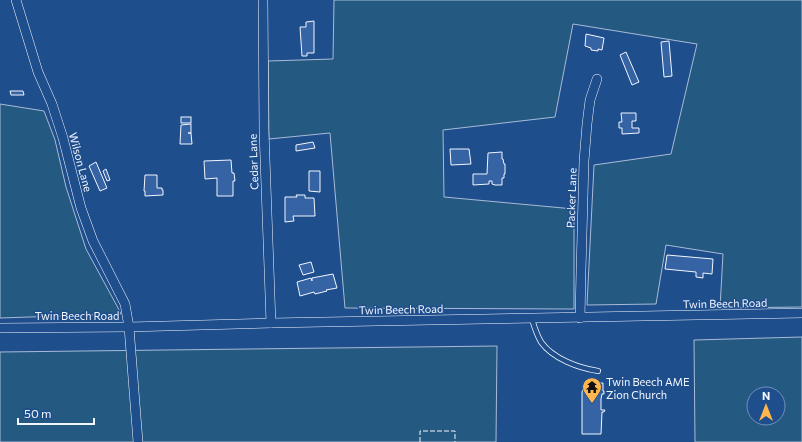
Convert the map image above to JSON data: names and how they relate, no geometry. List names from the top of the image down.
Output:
{
  "streets": {
    "street": [
      "Wilson Lane",
      "Cedar Lane",
      "Packer Lane",
      "Twin Beech Road"
    ]
  },
  "crossings": [
    ["Wilson Lane", "Twin Beech Road"],
    ["Cedar Lane", "Twin Beech Road"],
    ["Packer Lane", "Twin Beech Road"]
  ],
  "places": {
    "temple": ["Twin Beech AME Zion Church"]
  },
  "scale_bar": "50 m",
  "north": "top"
}
